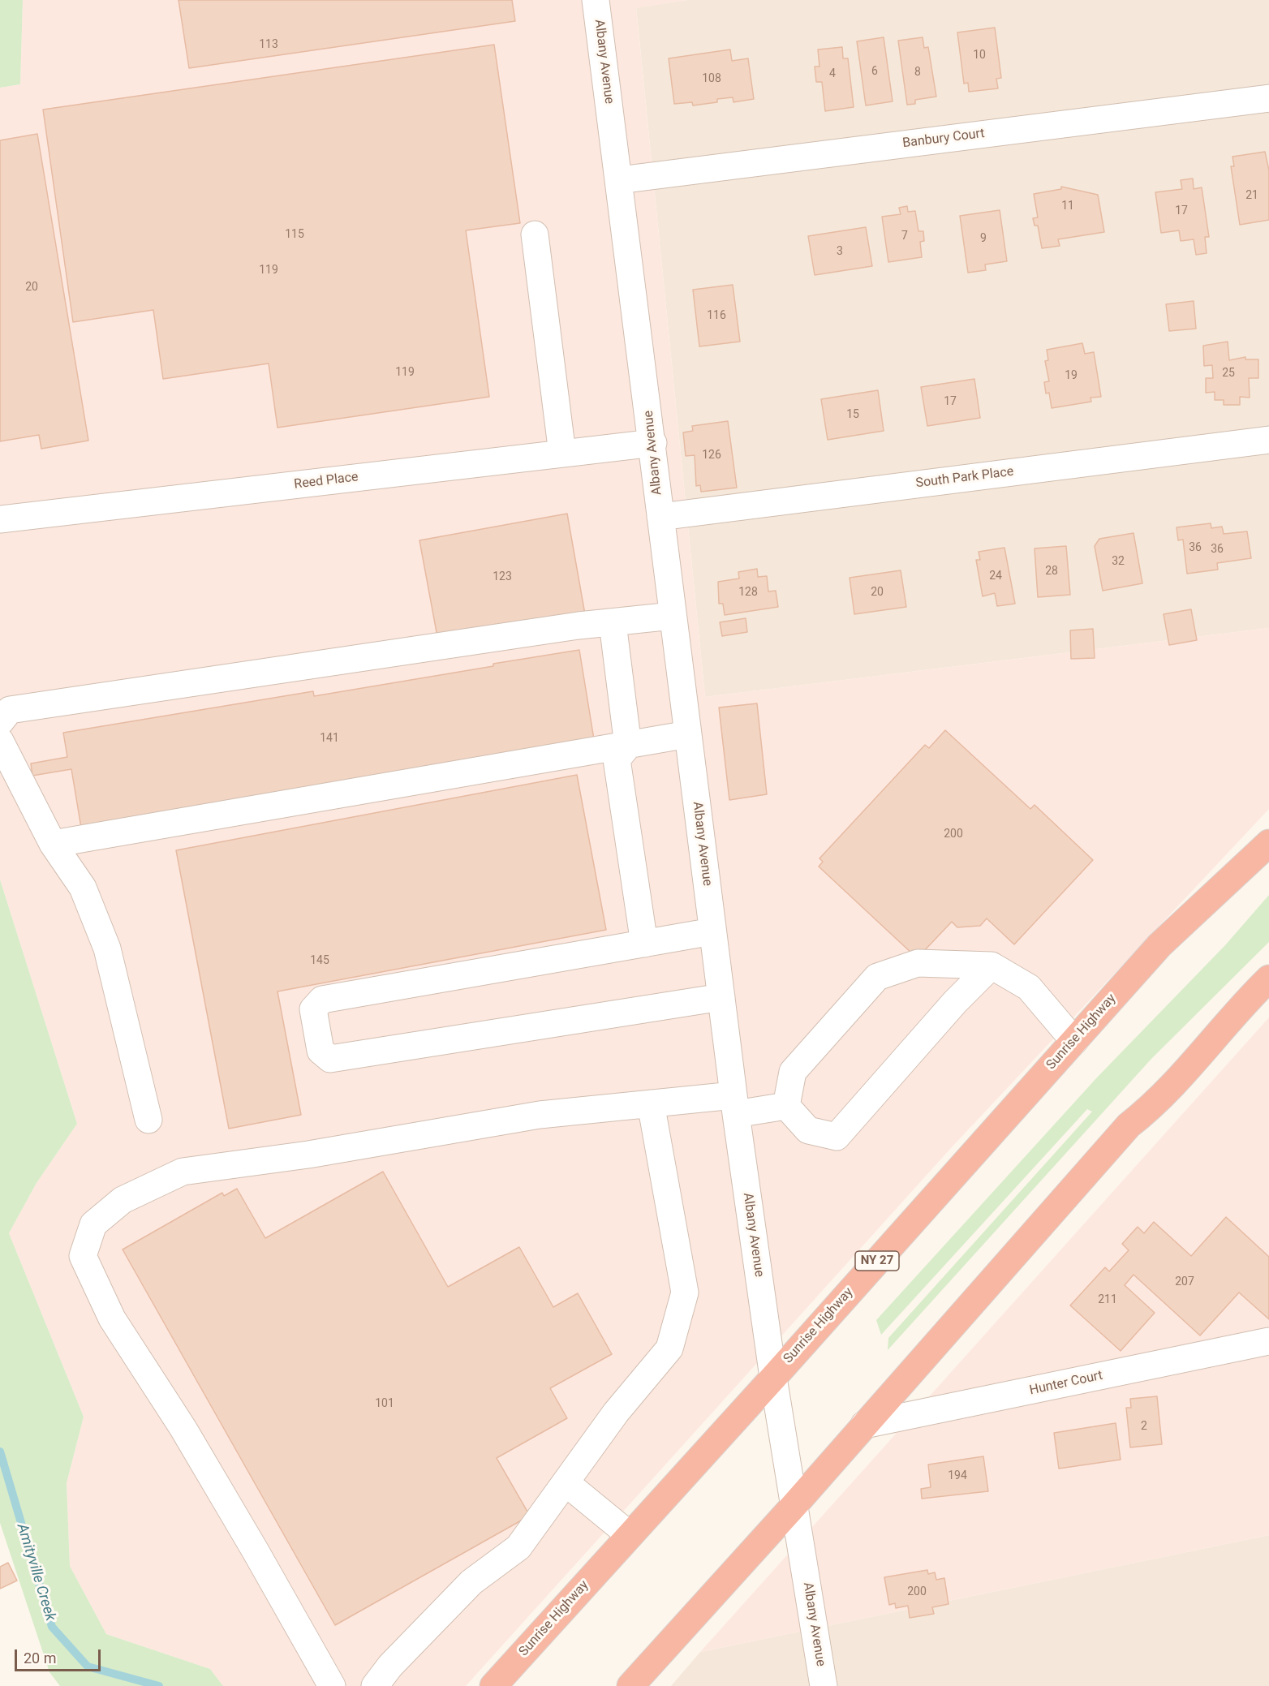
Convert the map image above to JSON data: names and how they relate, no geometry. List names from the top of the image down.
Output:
{
  "streets": {
    "highway": ["Sunrise Highway", "NY 27"],
    "street": [
      "Albany Avenue",
      "Banbury Court",
      "South Park Place",
      "Reed Place",
      "Hunter Court"
    ]
  },
  "crossings": [
    ["Albany Avenue", "Banbury Court"],
    ["Albany Avenue", "South Park Place"],
    ["Albany Avenue", "Reed Place"],
    ["Albany Avenue", "Sunrise Highway"]
  ],
  "water": ["Amityville Creek"],
  "house_numbers": [
    "113",
    "10",
    "6",
    "8",
    "4",
    "108",
    "21",
    "11",
    "17",
    "115",
    "7",
    "9",
    "3",
    "119",
    "20",
    "116",
    "119",
    "25",
    "19",
    "17",
    "15",
    "126",
    "36",
    "36",
    "32",
    "28",
    "24",
    "123",
    "128",
    "20",
    "141",
    "200",
    "145",
    "207",
    "211",
    "101",
    "2",
    "194",
    "200"
  ],
  "scale_bar": "20 m"
}
